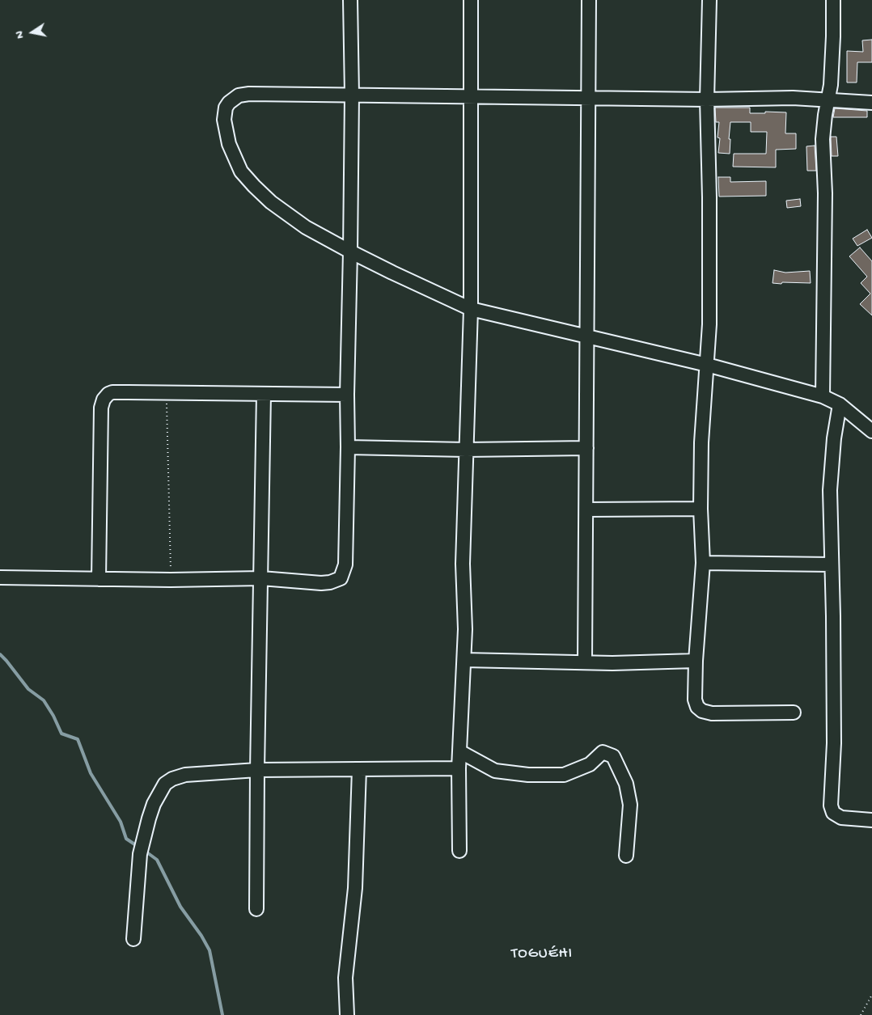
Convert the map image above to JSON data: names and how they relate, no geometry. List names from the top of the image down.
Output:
{
  "districts": ["TOGUÉHI"],
  "north": "left"
}
